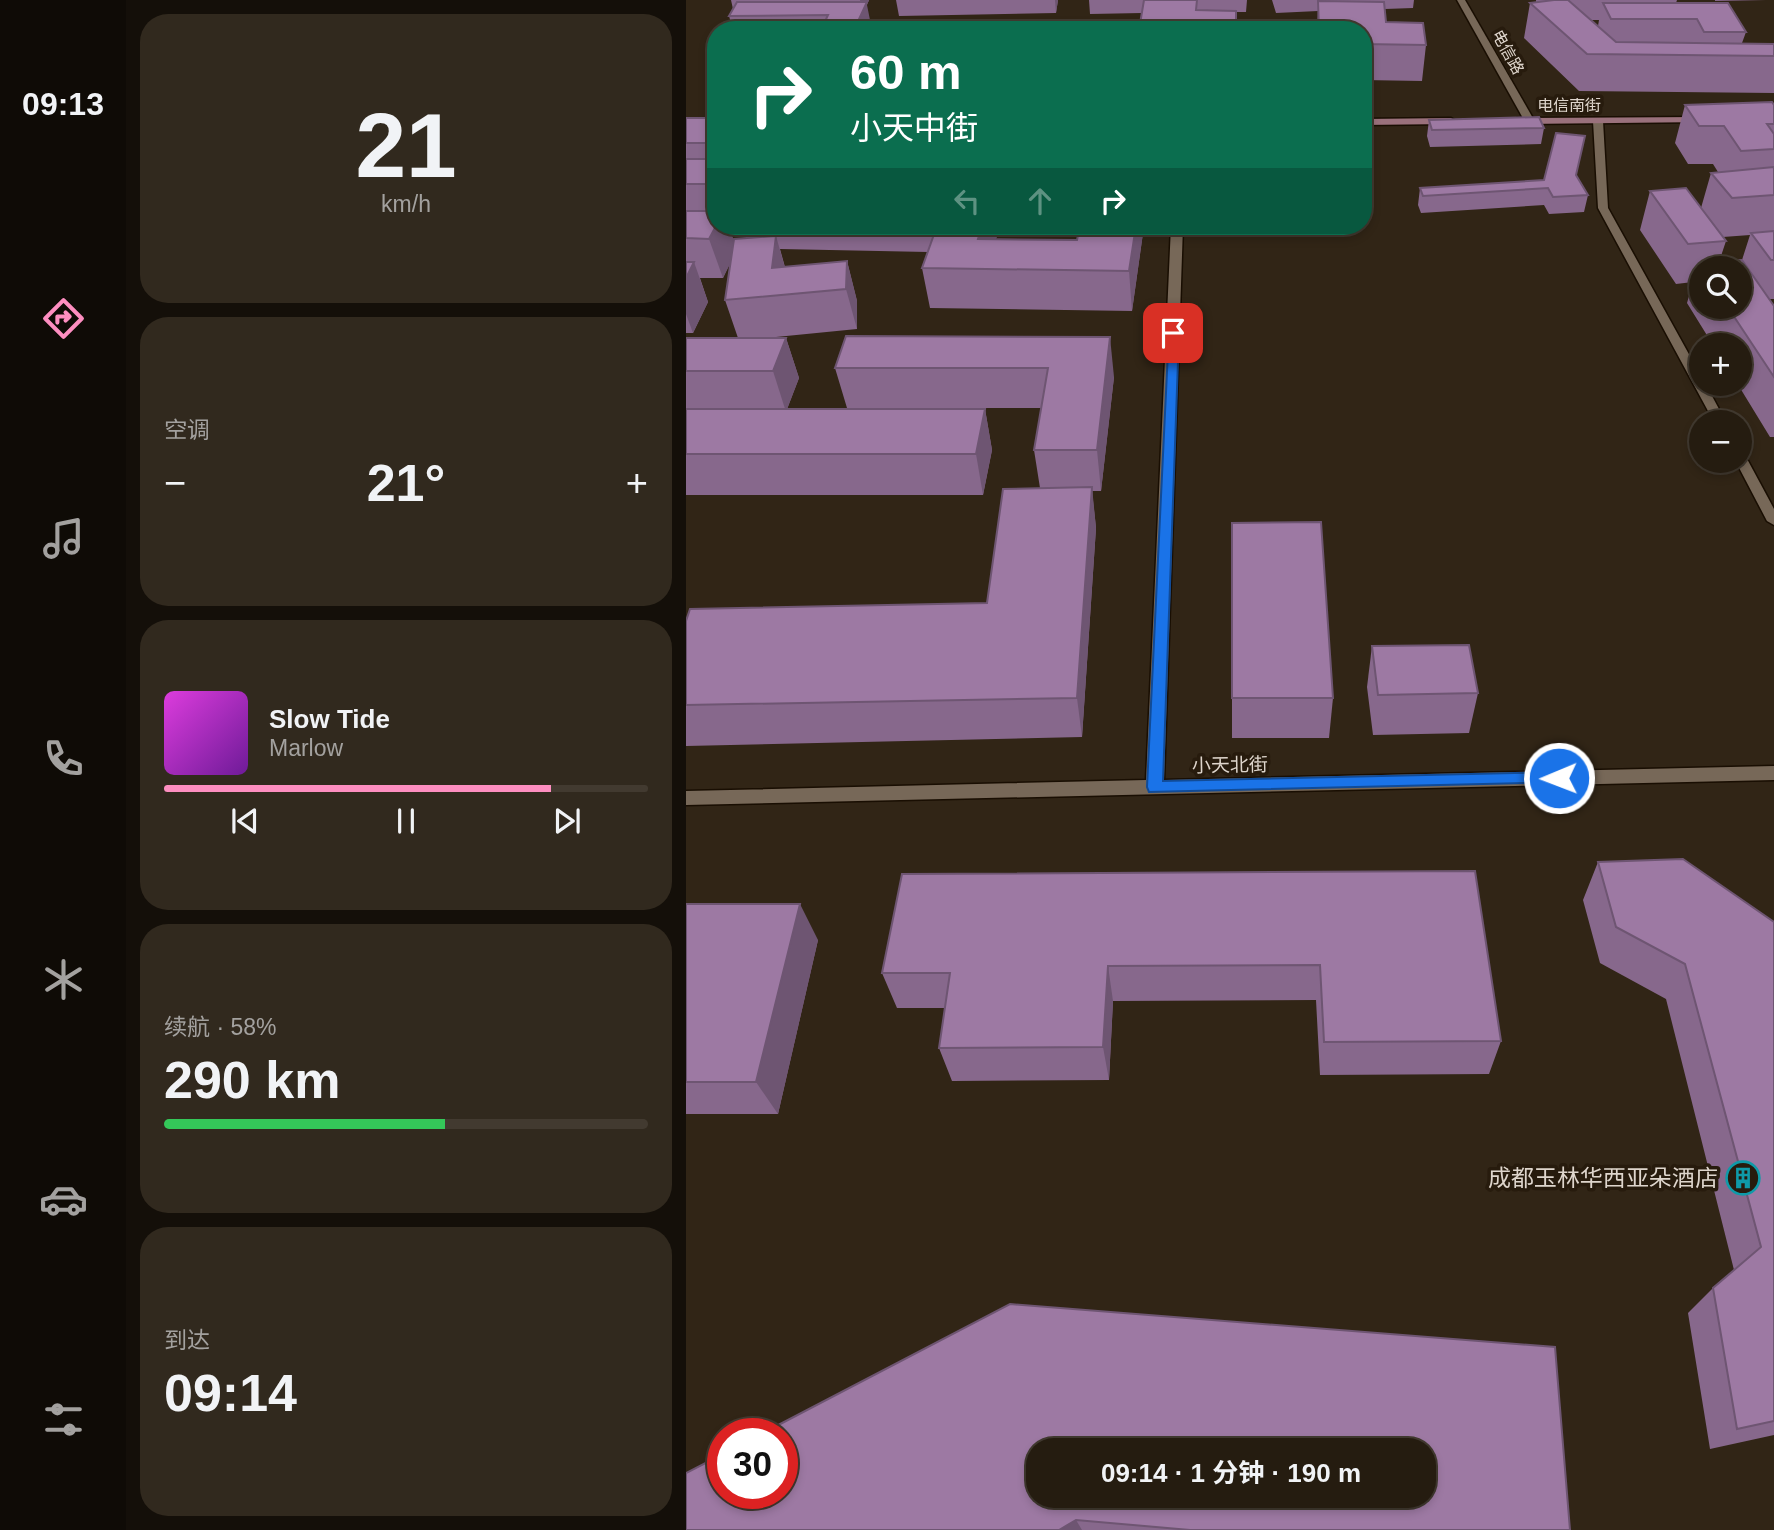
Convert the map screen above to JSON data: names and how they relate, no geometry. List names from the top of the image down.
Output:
{
  "streets": {
    "street": ["电信路", "电信南街", "小天北街"]
  },
  "crossings": [
    ["电信路", "电信南街"]
  ],
  "places": {
    "building": ["成都玉林华西亚朵酒店"]
  },
  "page": {
    "tabs": "09:13",
    "tile": [
      ["21", "km/h"],
      "空调",
      ["续航 · 58%", "290 km"],
      ["到达", "09:14"]
    ],
    "turn": ["60 m", "小天中街"],
    "map_buttons": ["+", "−"],
    "heat": ["−", "21°", "+"],
    "song": ["Slow Tide", "Marlow"],
    "limit": "30",
    "trip": "09:14 · 1 分钟 · 190 m"
  }
}
